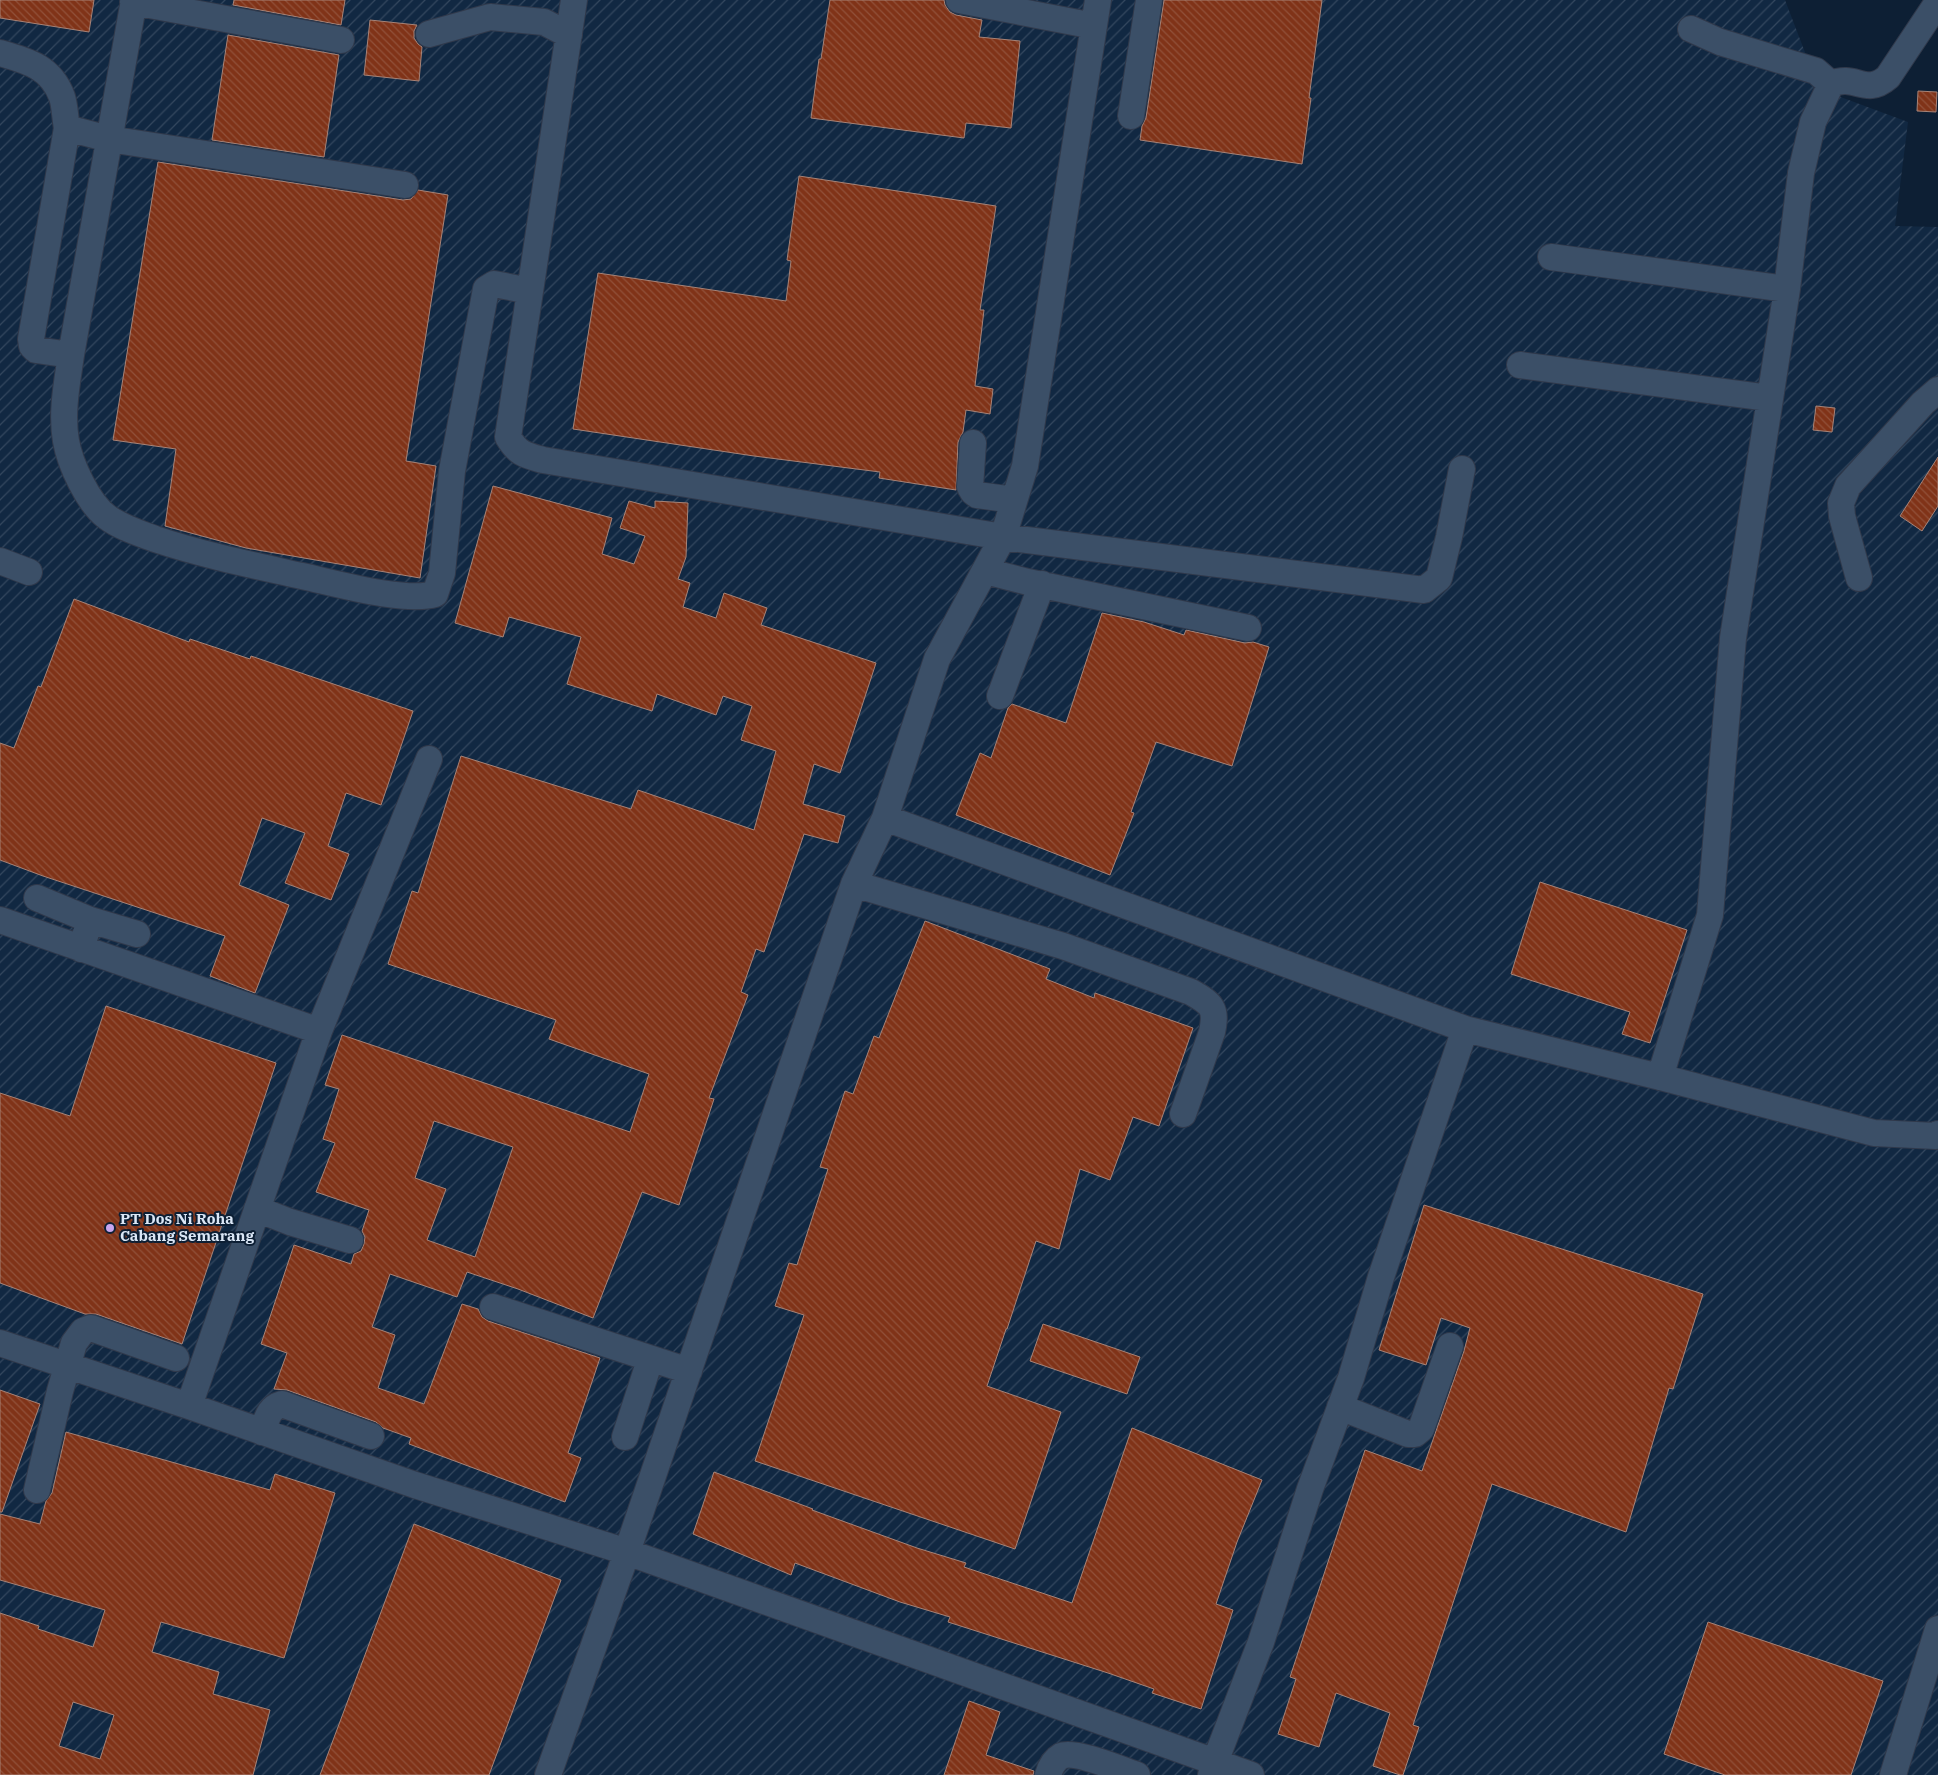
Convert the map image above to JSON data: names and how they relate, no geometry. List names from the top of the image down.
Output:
{
  "places": ["PT Dos Ni Roha Cabang Semarang"]
}
